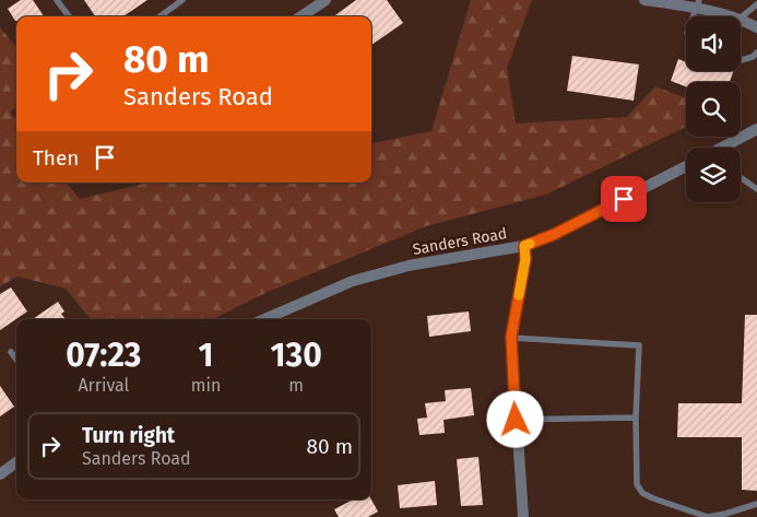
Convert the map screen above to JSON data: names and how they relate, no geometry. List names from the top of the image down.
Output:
{
  "streets": {
    "street": ["Sanders Road"]
  },
  "page": {
    "turn": ["80 m", "Sanders Road"],
    "then": "Then",
    "eta": [
      "07:23",
      "Arrival",
      "1",
      "min",
      "130",
      "m"
    ],
    "list": [
      {
        "name": "Turn right",
        "note": "Sanders Road",
        "value": "80 m"
      }
    ]
  }
}
